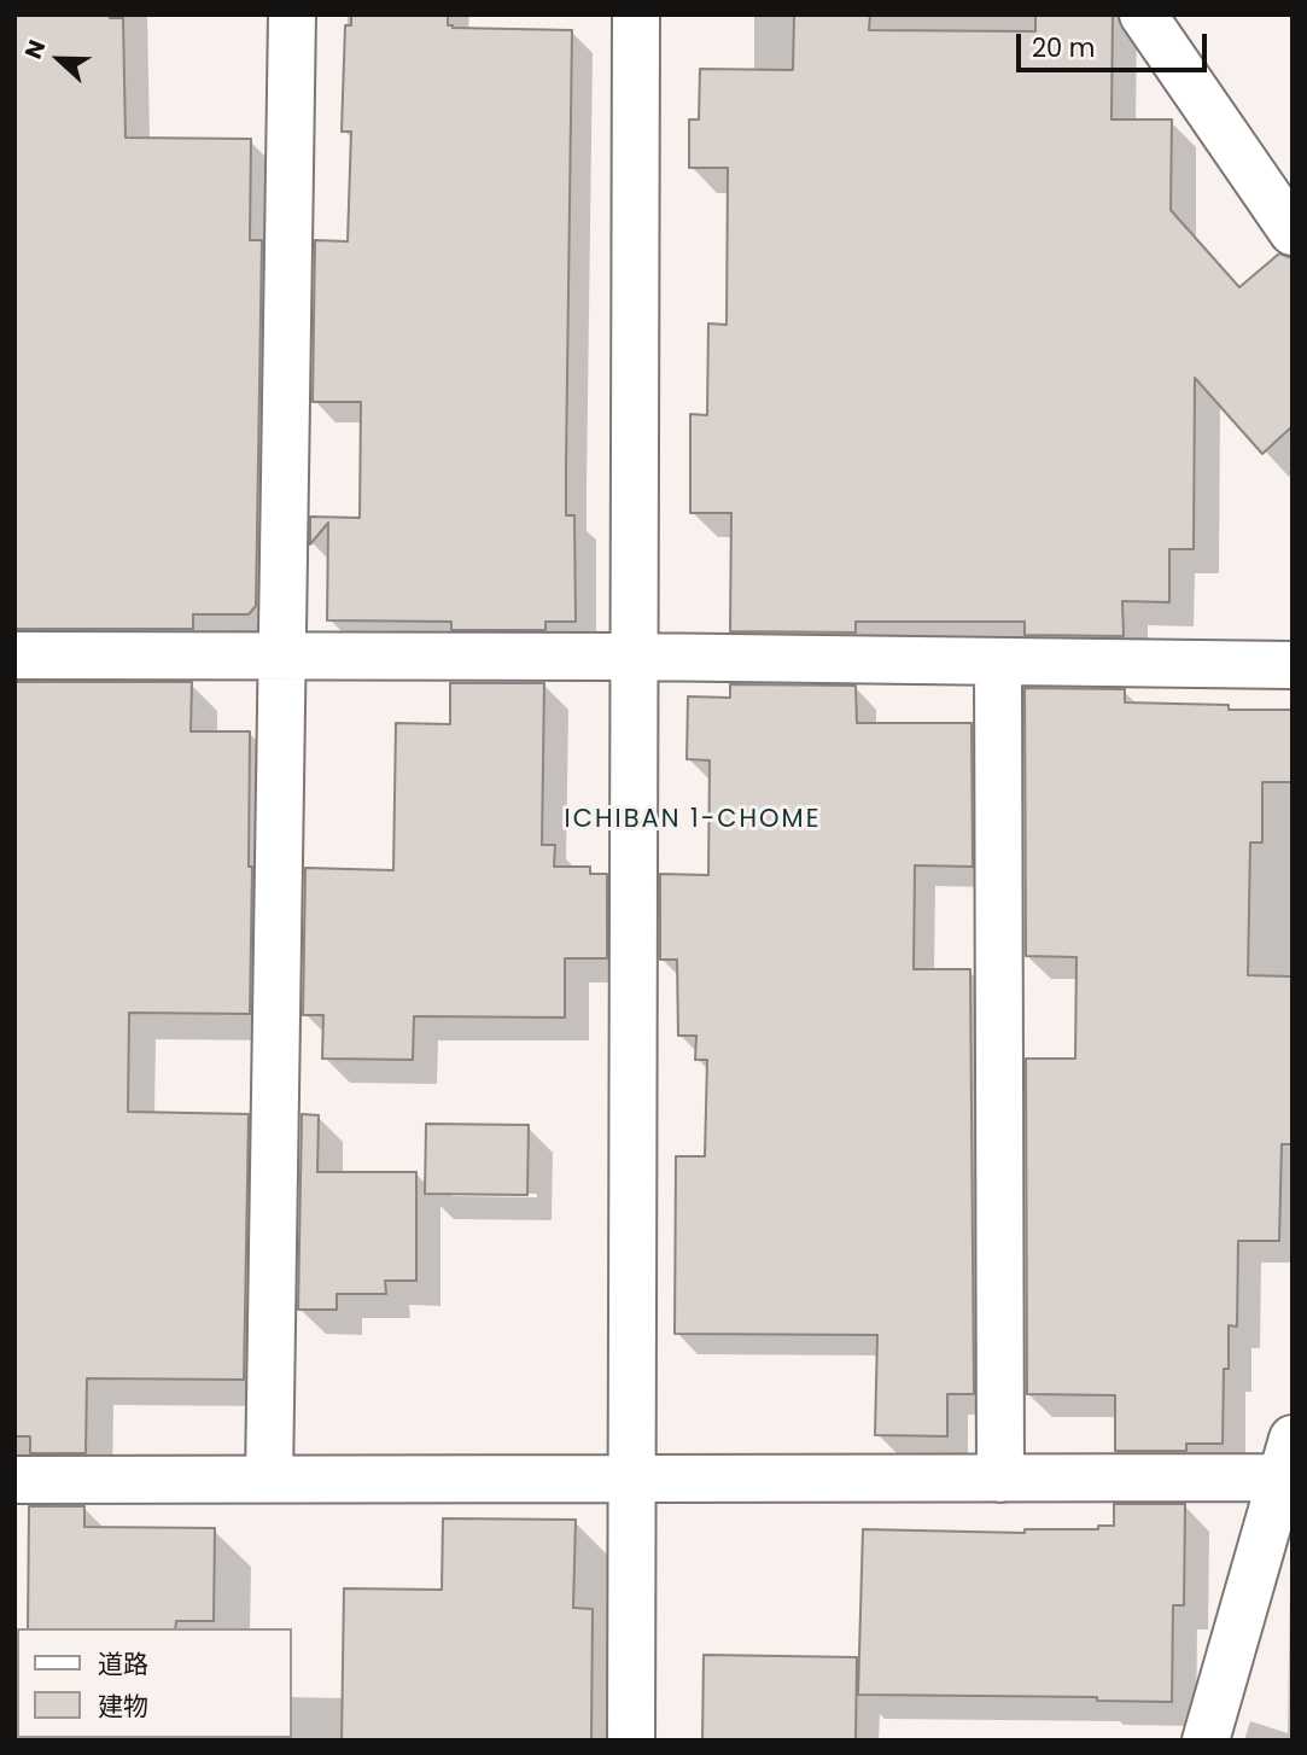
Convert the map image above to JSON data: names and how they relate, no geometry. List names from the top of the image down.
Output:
{
  "districts": ["ICHIBAN 1-CHOME"],
  "legend": ["道路", "建物"],
  "scale_bar": "20 m",
  "north": "left"
}
